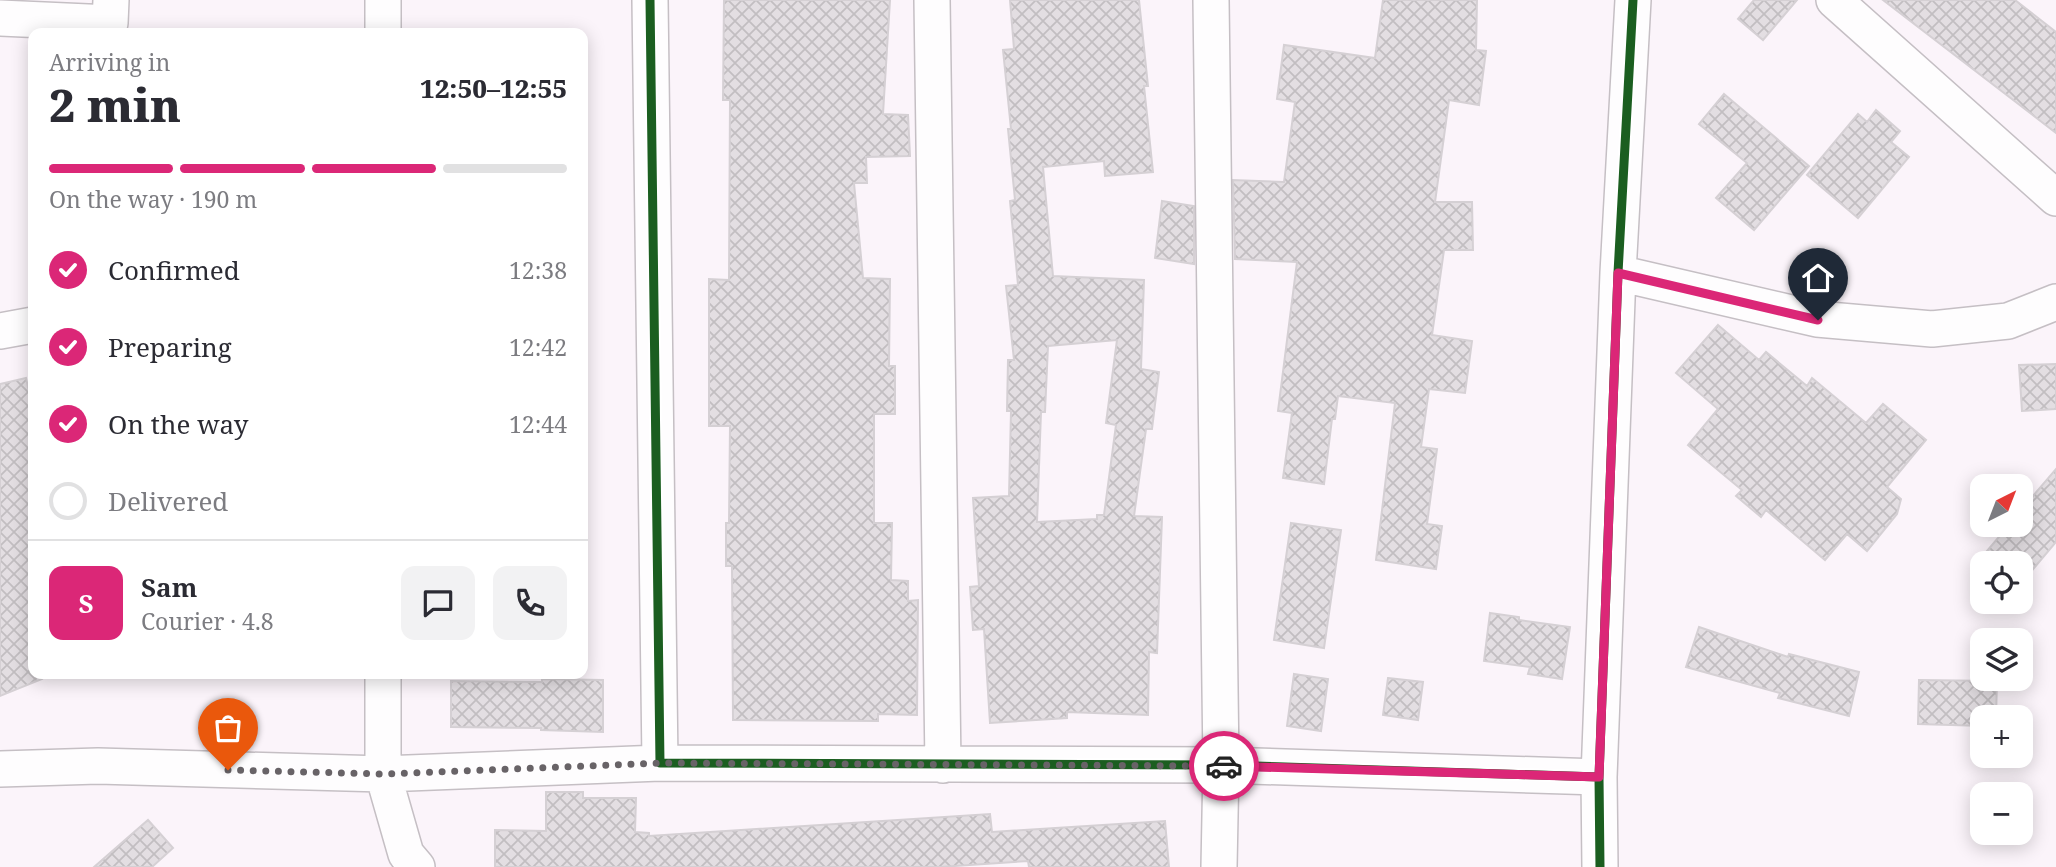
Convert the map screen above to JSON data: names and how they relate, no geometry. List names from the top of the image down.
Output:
{
  "north": "top right",
  "page": {
    "heading": ["2 min", "Arriving in", "12:50–12:55"],
    "panel": ["Sam", "Courier · 4.8"],
    "bar": "On the way · 190 m",
    "list": [
      ["Confirmed", "12:38"],
      ["Preparing", "12:42"],
      ["On the way", "12:44"],
      "Delivered"
    ],
    "map_buttons": ["+", "−"],
    "round": "S"
  }
}
